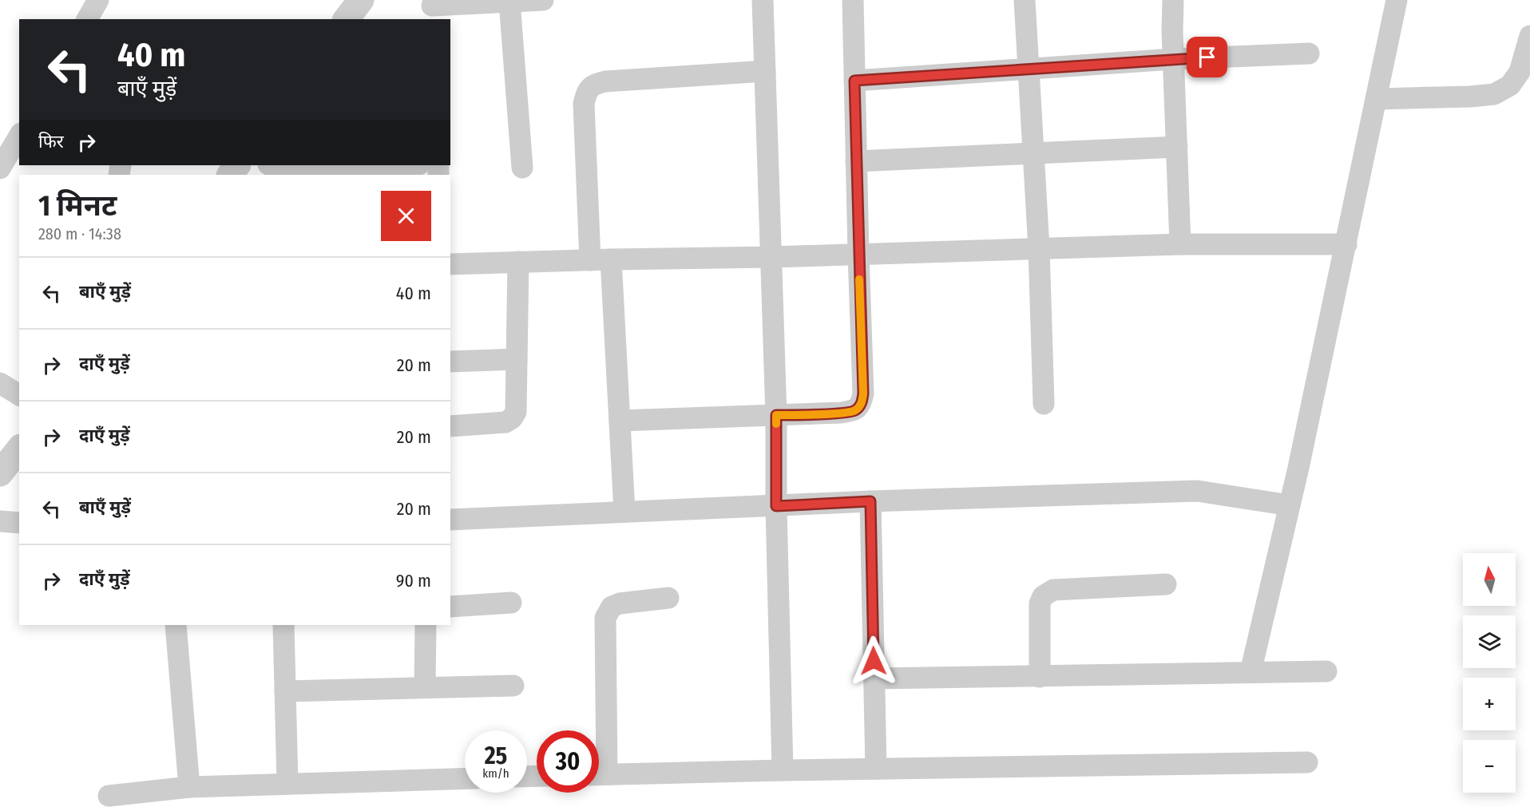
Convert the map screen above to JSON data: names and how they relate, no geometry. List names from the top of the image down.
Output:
{
  "north": "top",
  "page": {
    "turn": ["40 m", "बाएँ मुड़ें"],
    "then": "फिर",
    "heading": ["1 मिनट", "280 m · 14:38"],
    "list": [
      {
        "name": "बाएँ मुड़ें",
        "value": "40 m"
      },
      {
        "name": "दाएँ मुड़ें",
        "value": "20 m"
      },
      {
        "name": "दाएँ मुड़ें",
        "value": "20 m"
      },
      {
        "name": "बाएँ मुड़ें",
        "value": "20 m"
      },
      {
        "name": "दाएँ मुड़ें",
        "value": "90 m"
      }
    ],
    "map_buttons": ["+", "−"],
    "speed": "25 km/h",
    "limit": "30"
  }
}
